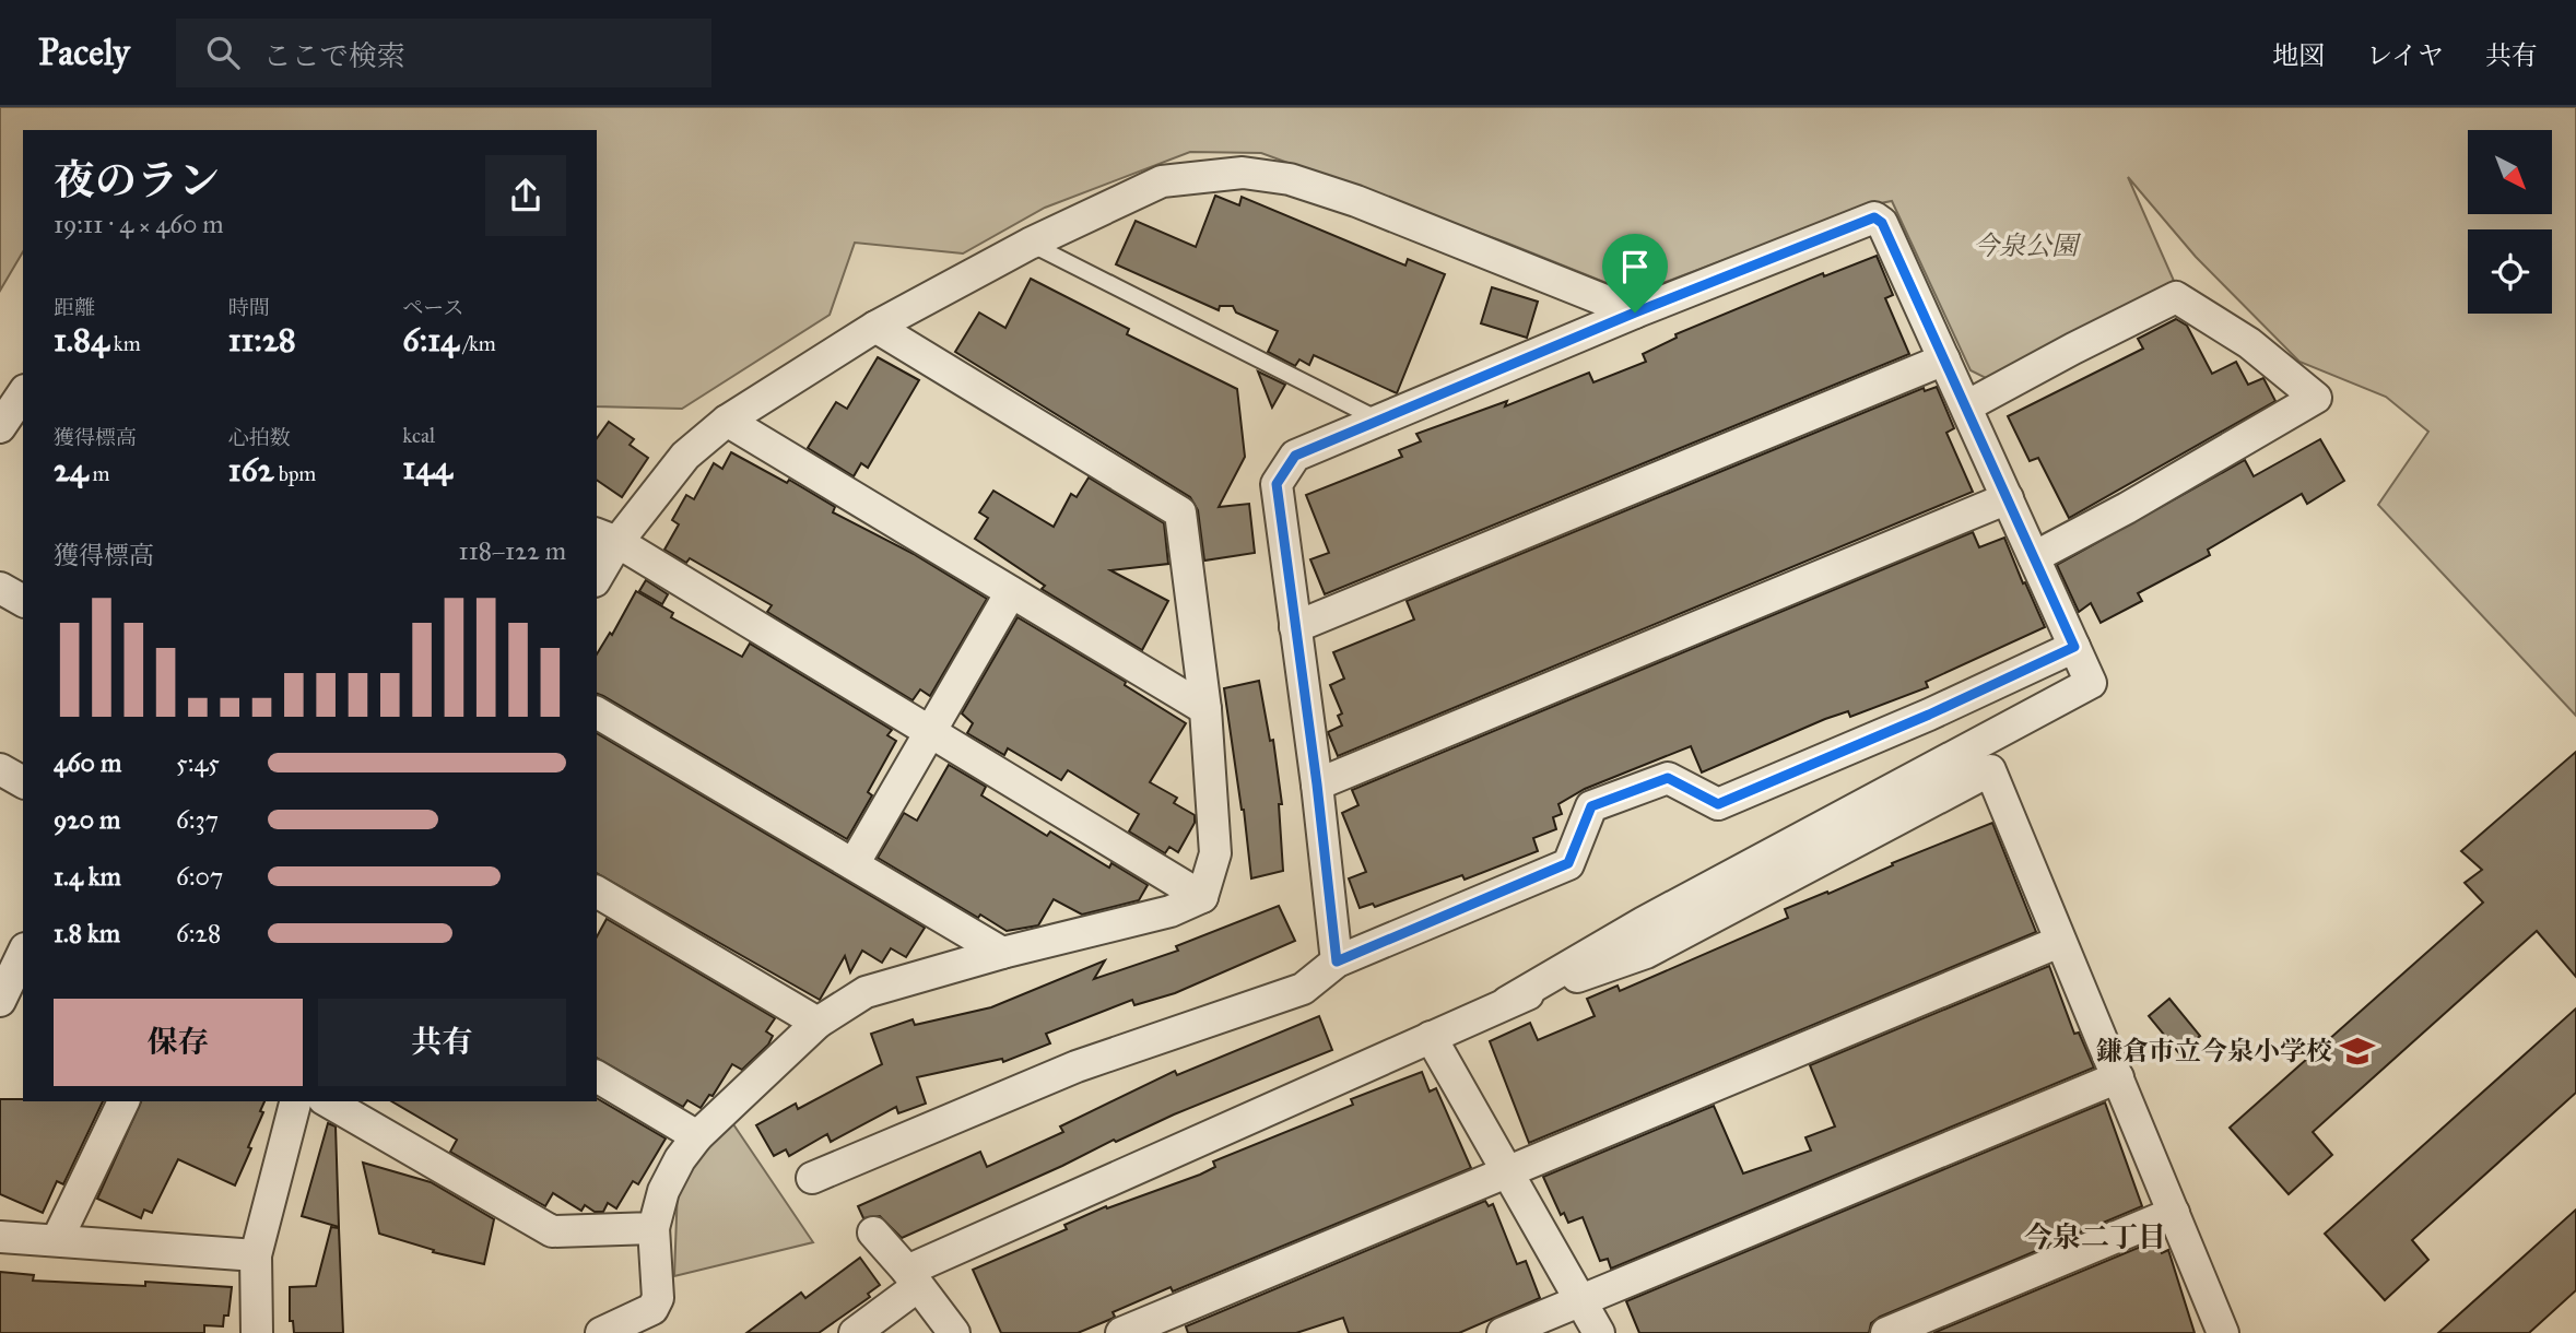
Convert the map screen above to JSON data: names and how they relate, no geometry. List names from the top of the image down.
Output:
{
  "districts": ["今泉二丁目"],
  "parks": ["今泉公園"],
  "places": {
    "school or university": ["鎌倉市立今泉小学校"]
  },
  "north": "bottom right",
  "page": {
    "header": "Pacely",
    "search": "ここで検索",
    "nav": ["地図", "レイヤ", "共有"],
    "heading": ["夜のラン", "19:11 · 4 × 460 m"],
    "stats": [
      ["距離", "1.84 km"],
      ["時間", "11:28"],
      ["ペース", "6:14 /km"],
      ["獲得標高", "24 m"],
      ["心拍数", "162 bpm"],
      ["kcal", "144"]
    ],
    "chart": ["獲得標高", "118–122 m"],
    "list": [
      {
        "name": "460 m",
        "note": "5:45"
      },
      {
        "name": "920 m",
        "note": "6:37"
      },
      {
        "name": "1.4 km",
        "note": "6:07"
      },
      {
        "name": "1.8 km",
        "note": "6:28"
      }
    ],
    "buttons": ["保存", "共有"]
  }
}
